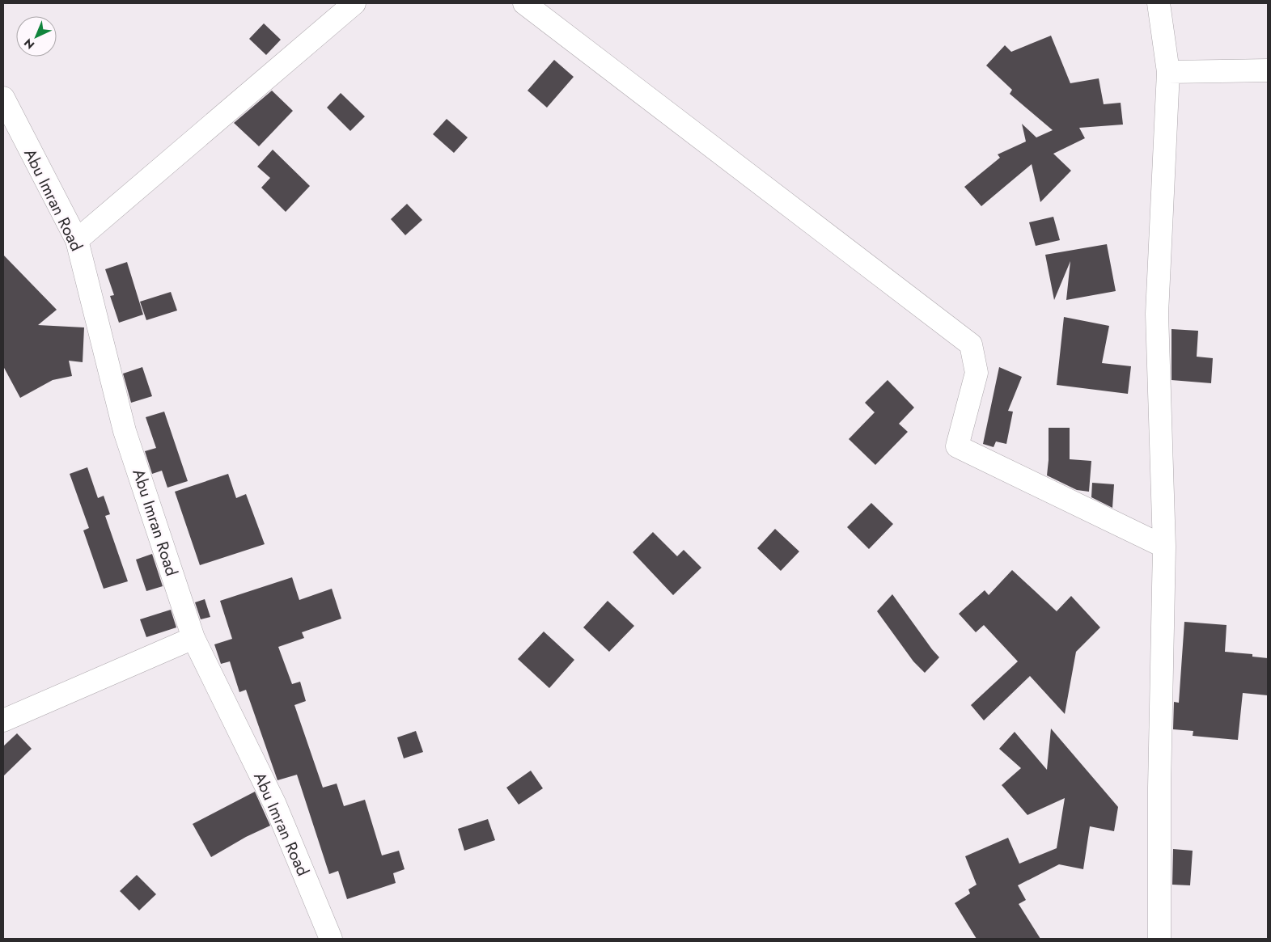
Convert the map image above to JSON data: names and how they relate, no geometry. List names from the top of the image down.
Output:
{
  "streets": {
    "street": ["Abu Imran Road"]
  },
  "north": "bottom left"
}
